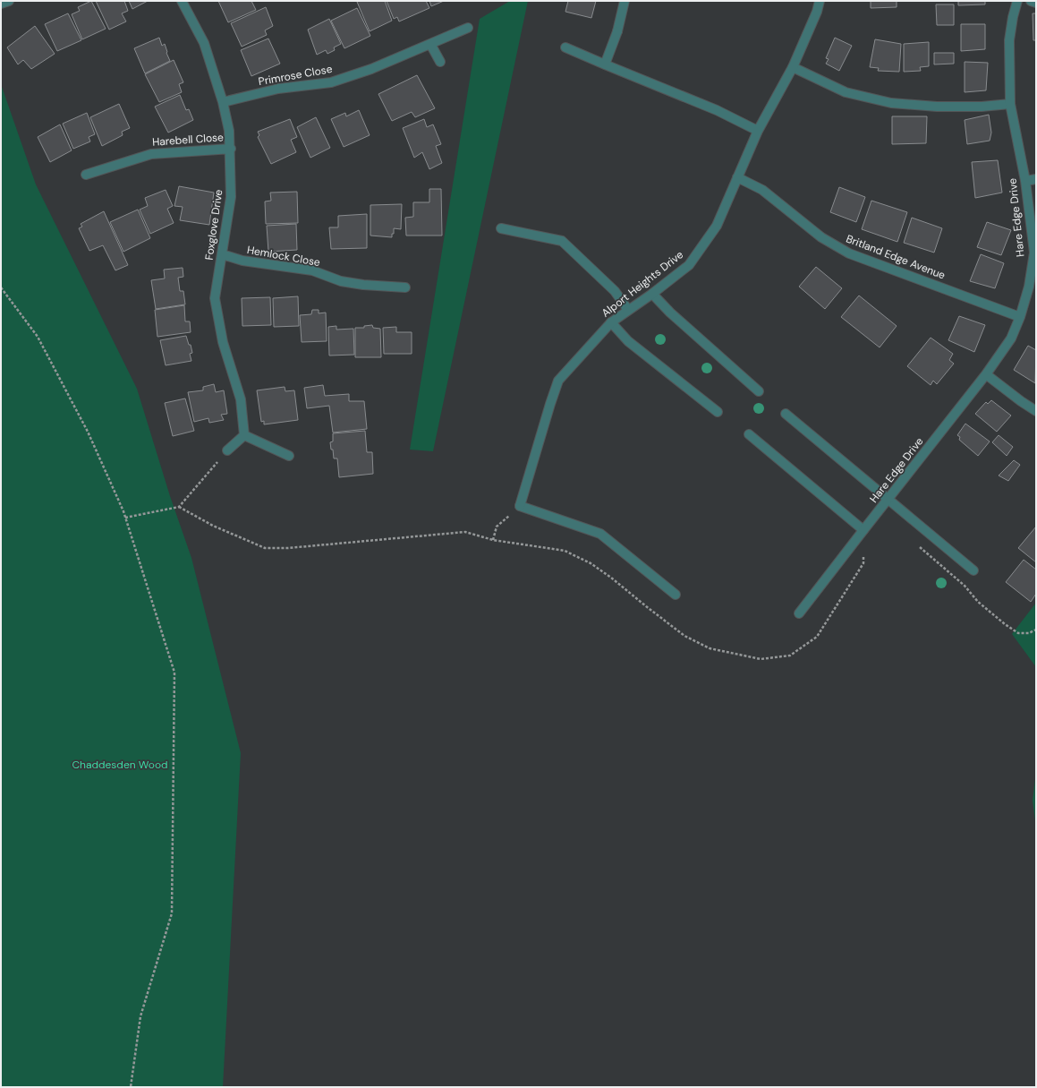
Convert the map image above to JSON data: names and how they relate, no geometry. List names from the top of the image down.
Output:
{
  "streets": {
    "street": [
      "Primrose Close",
      "Harebell Close",
      "Hare Edge Drive",
      "Foxglove Drive",
      "Hemlock Close",
      "Britland Edge Avenue",
      "Alport Heights Drive"
    ]
  },
  "crossings": [
    ["Primrose Close", "Foxglove Drive"],
    ["Harebell Close", "Foxglove Drive"],
    ["Hare Edge Drive", "Britland Edge Avenue"],
    ["Foxglove Drive", "Hemlock Close"],
    ["Britland Edge Avenue", "Alport Heights Drive"]
  ],
  "parks": ["Chaddesden Wood"]
}
